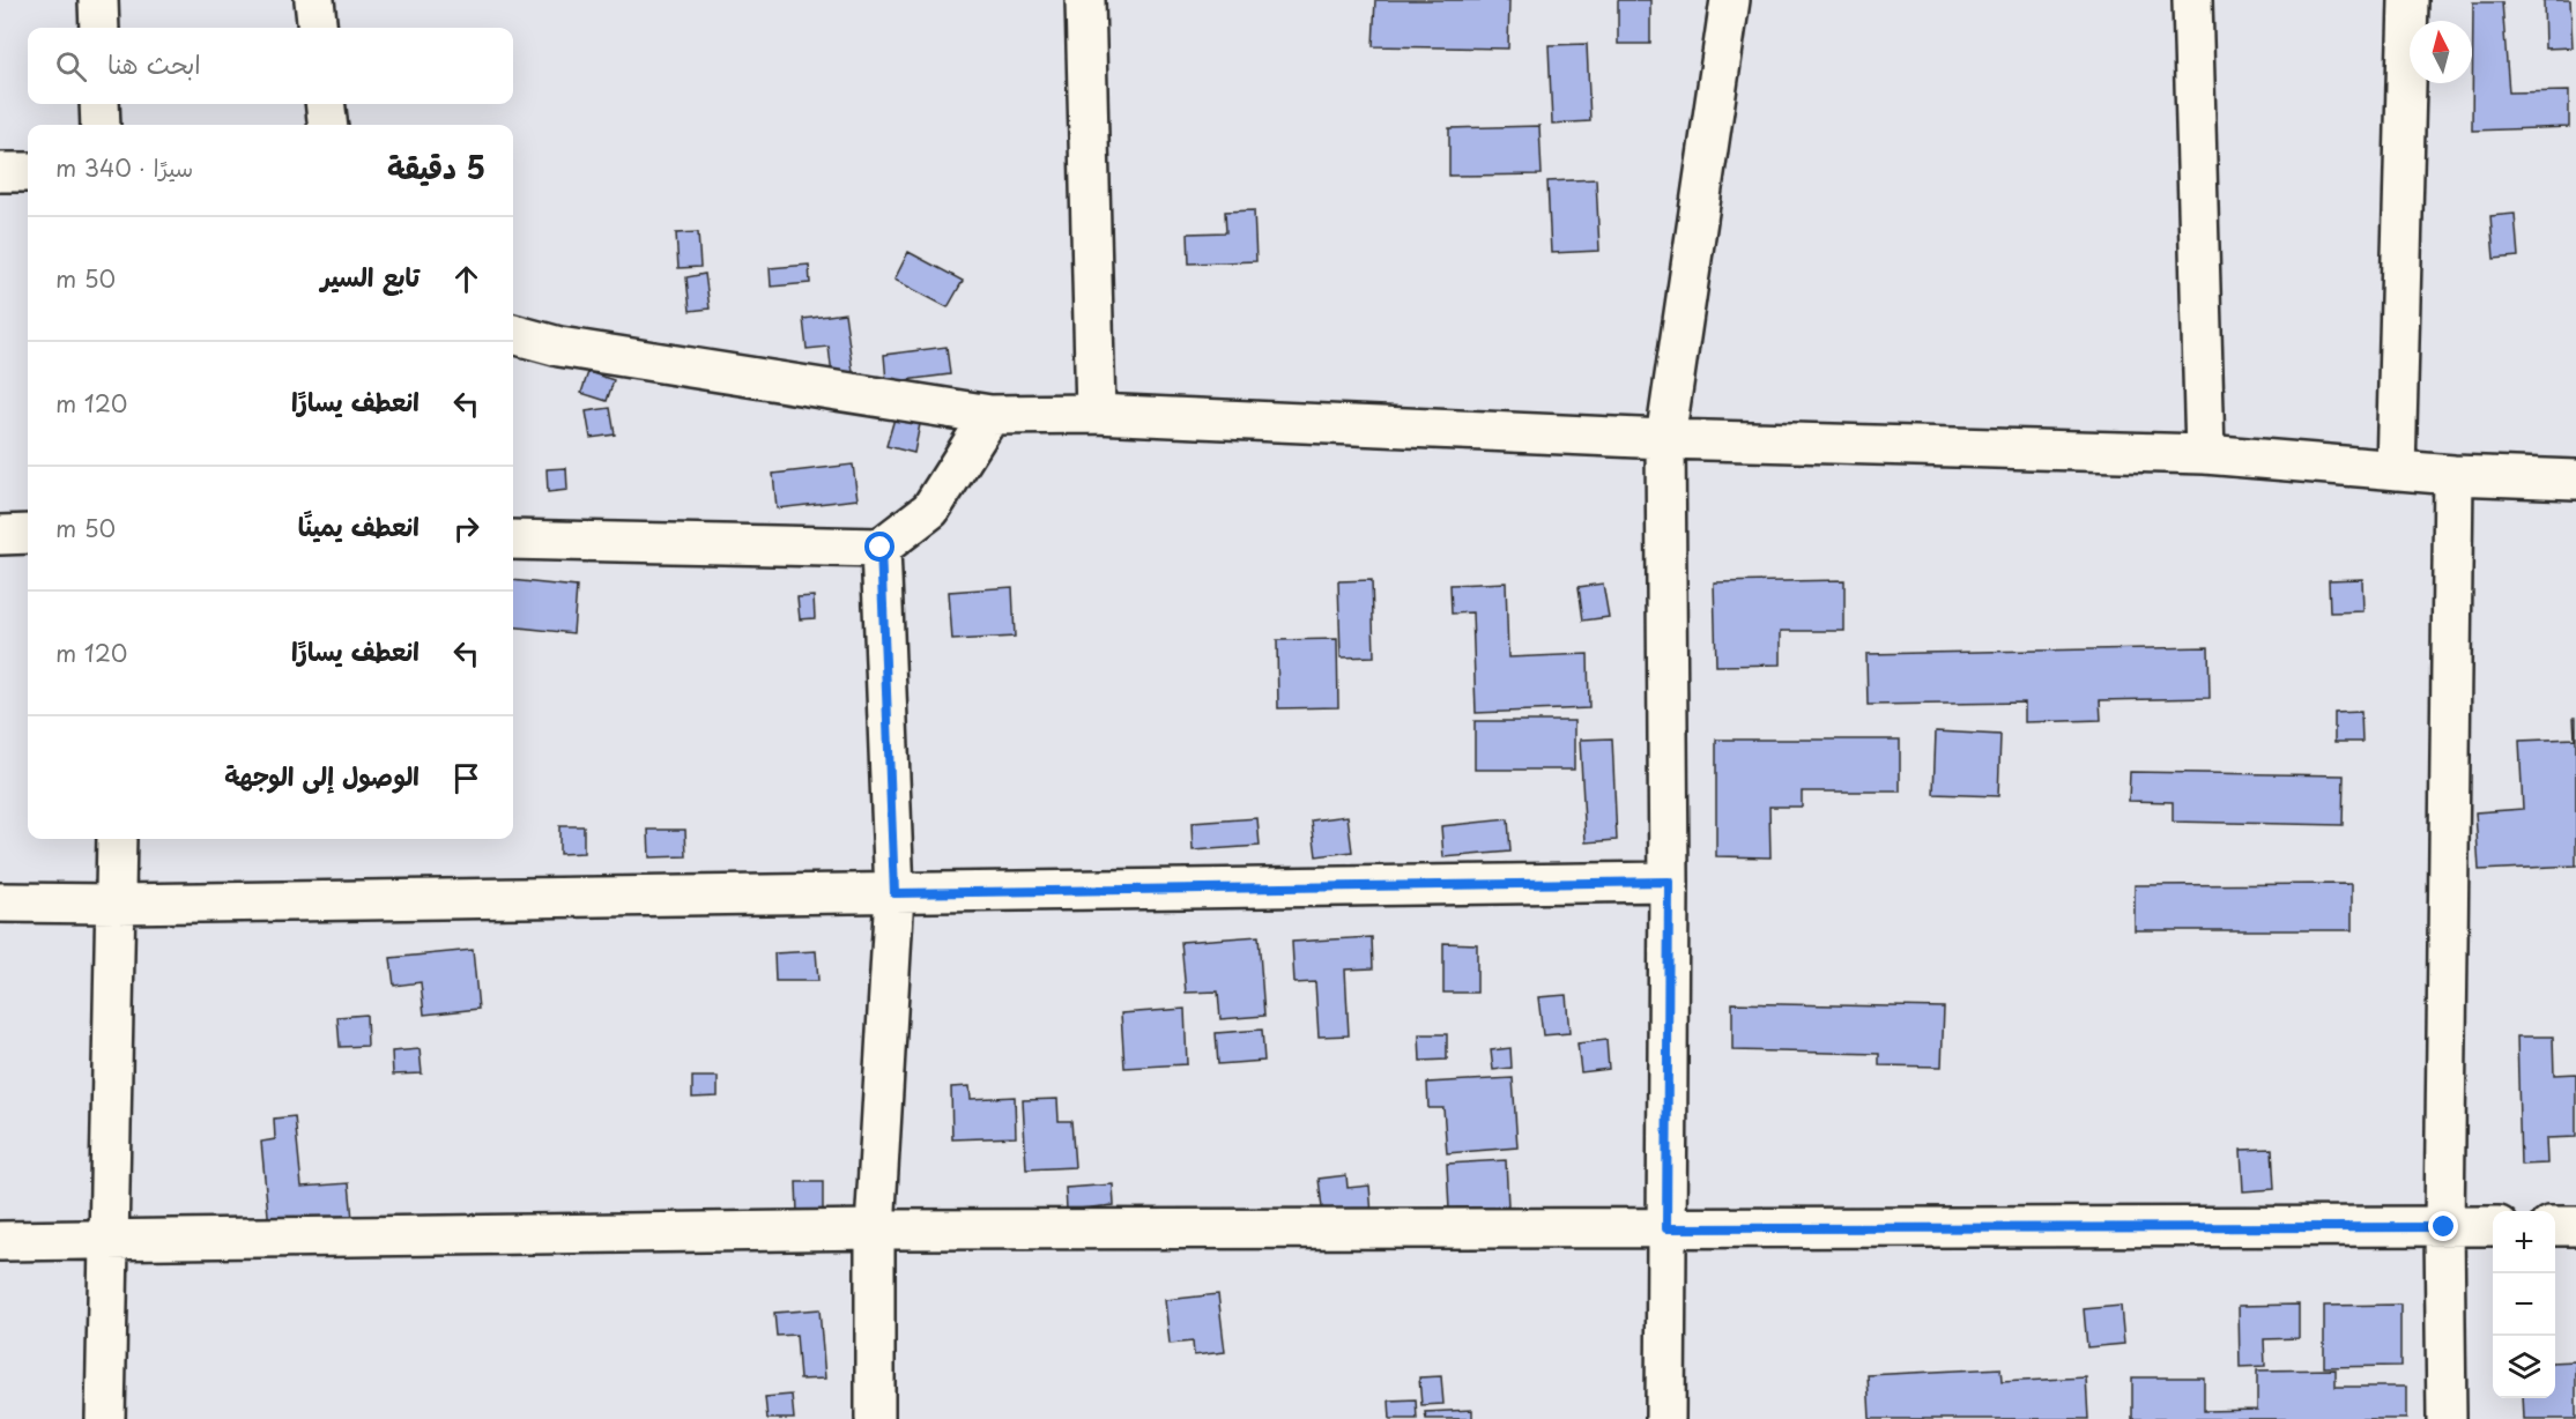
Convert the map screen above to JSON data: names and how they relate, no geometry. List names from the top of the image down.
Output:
{
  "north": "top",
  "page": {
    "search": "ابحث هنا",
    "heading": ["5 دقيقة", "سيرًا · 340 m"],
    "list": [
      ["تابع السير", "50 m"],
      ["انعطف يسارًا", "120 m"],
      ["انعطف يمينًا", "50 m"],
      ["انعطف يسارًا", "120 m"],
      "الوصول إلى الوجهة"
    ],
    "map_buttons": ["+", "−"]
  }
}
